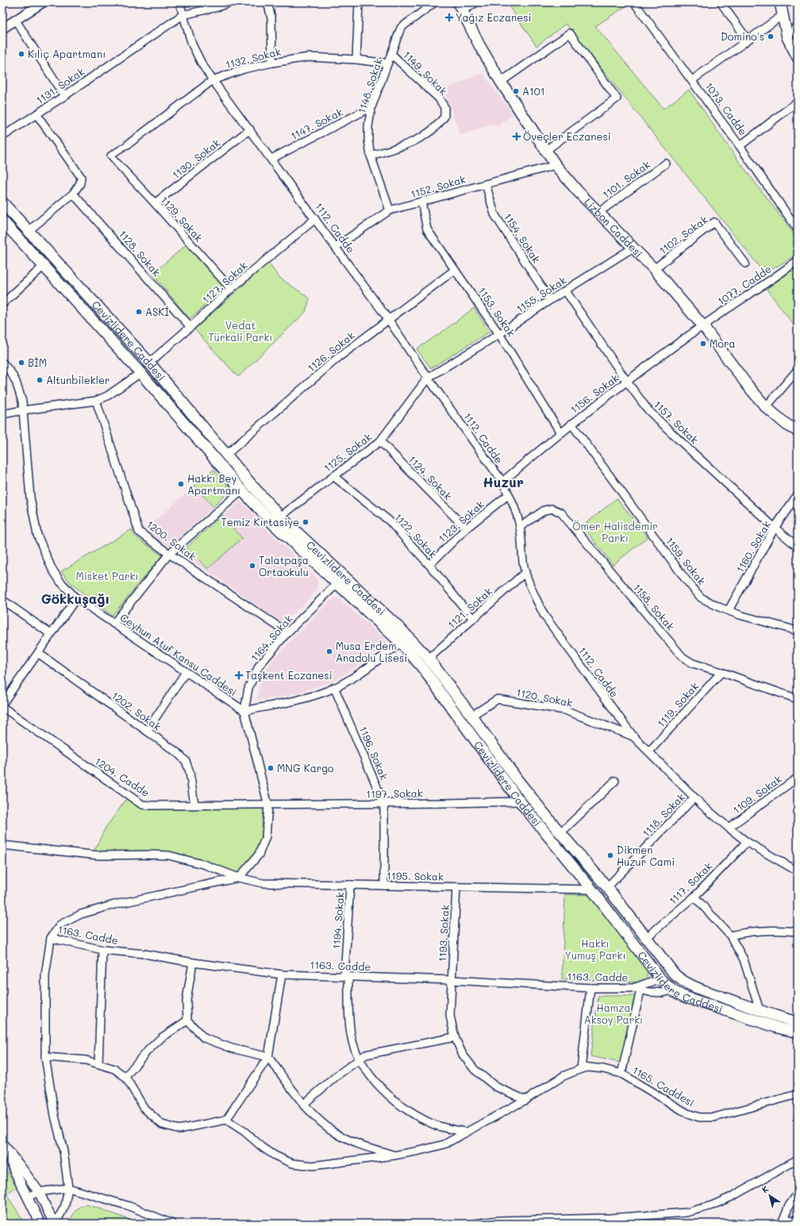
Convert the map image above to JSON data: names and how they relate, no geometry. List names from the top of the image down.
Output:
{
  "streets": {
    "main road": ["Lizbon Caddesi", "Cevizlidere Caddesi"],
    "street": [
      "1132. Sokak",
      "1149. Sokak",
      "1131. Sokak",
      "1148. Sokak",
      "1073. Cadde",
      "1147. Sokak",
      "1130. Sokak",
      "1101. Sokak",
      "1152. Sokak",
      "1129. Sokak",
      "1112. Cadde",
      "1102. Sokak",
      "1154. Sokak",
      "1128. Sokak",
      "1127. Sokak",
      "1077. Cadde",
      "1155. Sokak",
      "1153. Sokak",
      "1126. Sokak",
      "1156. Sokak",
      "1157. Sokak",
      "1125. Sokak",
      "1124. Sokak",
      "1123. Sokak",
      "1122. Sokak",
      "1200. Sokak",
      "1160. Sokak",
      "1159. Sokak",
      "1158. Sokak",
      "1121. Sokak",
      "1164. Sokak",
      "Ceyhun Atuf Kansu Caddesi",
      "1120. Sokak",
      "1119. Sokak",
      "1202. Sokak",
      "1196. Sokak",
      "1204. Cadde",
      "1197. Sokak",
      "1109. Sokak",
      "1118. Sokak",
      "1195. Sokak",
      "1117. Sokak",
      "1194. Sokak",
      "1193. Sokak",
      "1163. Cadde",
      "1165. Caddesi"
    ]
  },
  "crossings": [
    ["1132. Sokak", "1148. Sokak"],
    ["1132. Sokak", "1112. Cadde"],
    ["1149. Sokak", "1148. Sokak"],
    ["1131. Sokak", "1112. Cadde"],
    ["1148. Sokak", "1147. Sokak"],
    ["1148. Sokak", "1152. Sokak"],
    ["1147. Sokak", "1112. Cadde"],
    ["1130. Sokak", "1129. Sokak"],
    ["1130. Sokak", "1112. Cadde"],
    ["1101. Sokak", "Lizbon Caddesi"],
    ["1152. Sokak", "1112. Cadde"],
    ["1152. Sokak", "Lizbon Caddesi"],
    ["1152. Sokak", "1154. Sokak"],
    ["1152. Sokak", "1153. Sokak"],
    ["1129. Sokak", "1127. Sokak"],
    ["1112. Cadde", "1127. Sokak"],
    ["1112. Cadde", "1155. Sokak"],
    ["1112. Cadde", "1126. Sokak"],
    ["1112. Cadde", "1156. Sokak"],
    ["1112. Cadde", "1125. Sokak"],
    ["1112. Cadde", "1123. Sokak"],
    ["1112. Cadde", "1158. Sokak"],
    ["1112. Cadde", "1121. Sokak"],
    ["1112. Cadde", "1120. Sokak"],
    ["1112. Cadde", "1119. Sokak"],
    ["1112. Cadde", "1109. Sokak"],
    ["1112. Cadde", "1118. Sokak"],
    ["1112. Cadde", "1117. Sokak"],
    ["Lizbon Caddesi", "1102. Sokak"],
    ["Lizbon Caddesi", "1077. Cadde"],
    ["Lizbon Caddesi", "1155. Sokak"],
    ["Lizbon Caddesi", "1156. Sokak"],
    ["1154. Sokak", "1155. Sokak"],
    ["1128. Sokak", "1127. Sokak"],
    ["1127. Sokak", "Cevizlidere Caddesi"],
    ["1077. Cadde", "1156. Sokak"],
    ["1155. Sokak", "1153. Sokak"],
    ["1155. Sokak", "1157. Sokak"],
    ["1155. Sokak", "1125. Sokak"],
    ["1153. Sokak", "1126. Sokak"],
    ["1153. Sokak", "1156. Sokak"],
    ["Cevizlidere Caddesi", "1126. Sokak"],
    ["Cevizlidere Caddesi", "1125. Sokak"],
    ["Cevizlidere Caddesi", "1121. Sokak"],
    ["Cevizlidere Caddesi", "1164. Sokak"],
    ["Cevizlidere Caddesi", "1120. Sokak"],
    ["Cevizlidere Caddesi", "1197. Sokak"],
    ["Cevizlidere Caddesi", "1118. Sokak"],
    ["Cevizlidere Caddesi", "1195. Sokak"],
    ["Cevizlidere Caddesi", "1117. Sokak"],
    ["Cevizlidere Caddesi", "1163. Cadde"],
    ["1156. Sokak", "1157. Sokak"],
    ["1156. Sokak", "1159. Sokak"],
    ["1157. Sokak", "1160. Sokak"],
    ["1125. Sokak", "1124. Sokak"],
    ["1125. Sokak", "1122. Sokak"],
    ["1124. Sokak", "1123. Sokak"],
    ["1123. Sokak", "1122. Sokak"],
    ["1122. Sokak", "1121. Sokak"],
    ["1200. Sokak", "1164. Sokak"],
    ["1160. Sokak", "1159. Sokak"],
    ["1158. Sokak", "1119. Sokak"],
    ["1164. Sokak", "Ceyhun Atuf Kansu Caddesi"],
    ["1164. Sokak", "1204. Cadde"],
    ["1164. Sokak", "1197. Sokak"],
    ["1164. Sokak", "1195. Sokak"],
    ["1202. Sokak", "1204. Cadde"],
    ["1196. Sokak", "1197. Sokak"],
    ["1196. Sokak", "1195. Sokak"],
    ["1204. Cadde", "1197. Sokak"],
    ["1195. Sokak", "1194. Sokak"],
    ["1195. Sokak", "1193. Sokak"],
    ["1194. Sokak", "1163. Cadde"],
    ["1194. Sokak", "1165. Caddesi"],
    ["1193. Sokak", "1163. Cadde"],
    ["1193. Sokak", "1165. Caddesi"]
  ],
  "districts": ["Huzur", "Gökkuşağı"],
  "parks": [
    "Vedat Türkali Parkı",
    "Ömer Halisdemir Parkı",
    "Misket Parkı",
    "Hakkı Yumuş Parkı",
    "Hamza Aksoy Parkı"
  ],
  "places": {
    "health": ["Yağız Eczanesi", "Öveçler Eczanesi", "Taşkent Eczanesi"],
    "other": [
      "Domino's",
      "Kılıç Apartmanı",
      "A101",
      "ASKİ",
      "Mora",
      "BİM",
      "Altunbilekler",
      "Hakkı Bey Apartmanı",
      "Temiz Kırtasiye",
      "Talatpaşa Ortaokulu",
      "Musa Erdem Anadolu Lisesi",
      "MNG Kargo",
      "Dikmen Huzur Cami"
    ]
  },
  "north": "top left"
}
